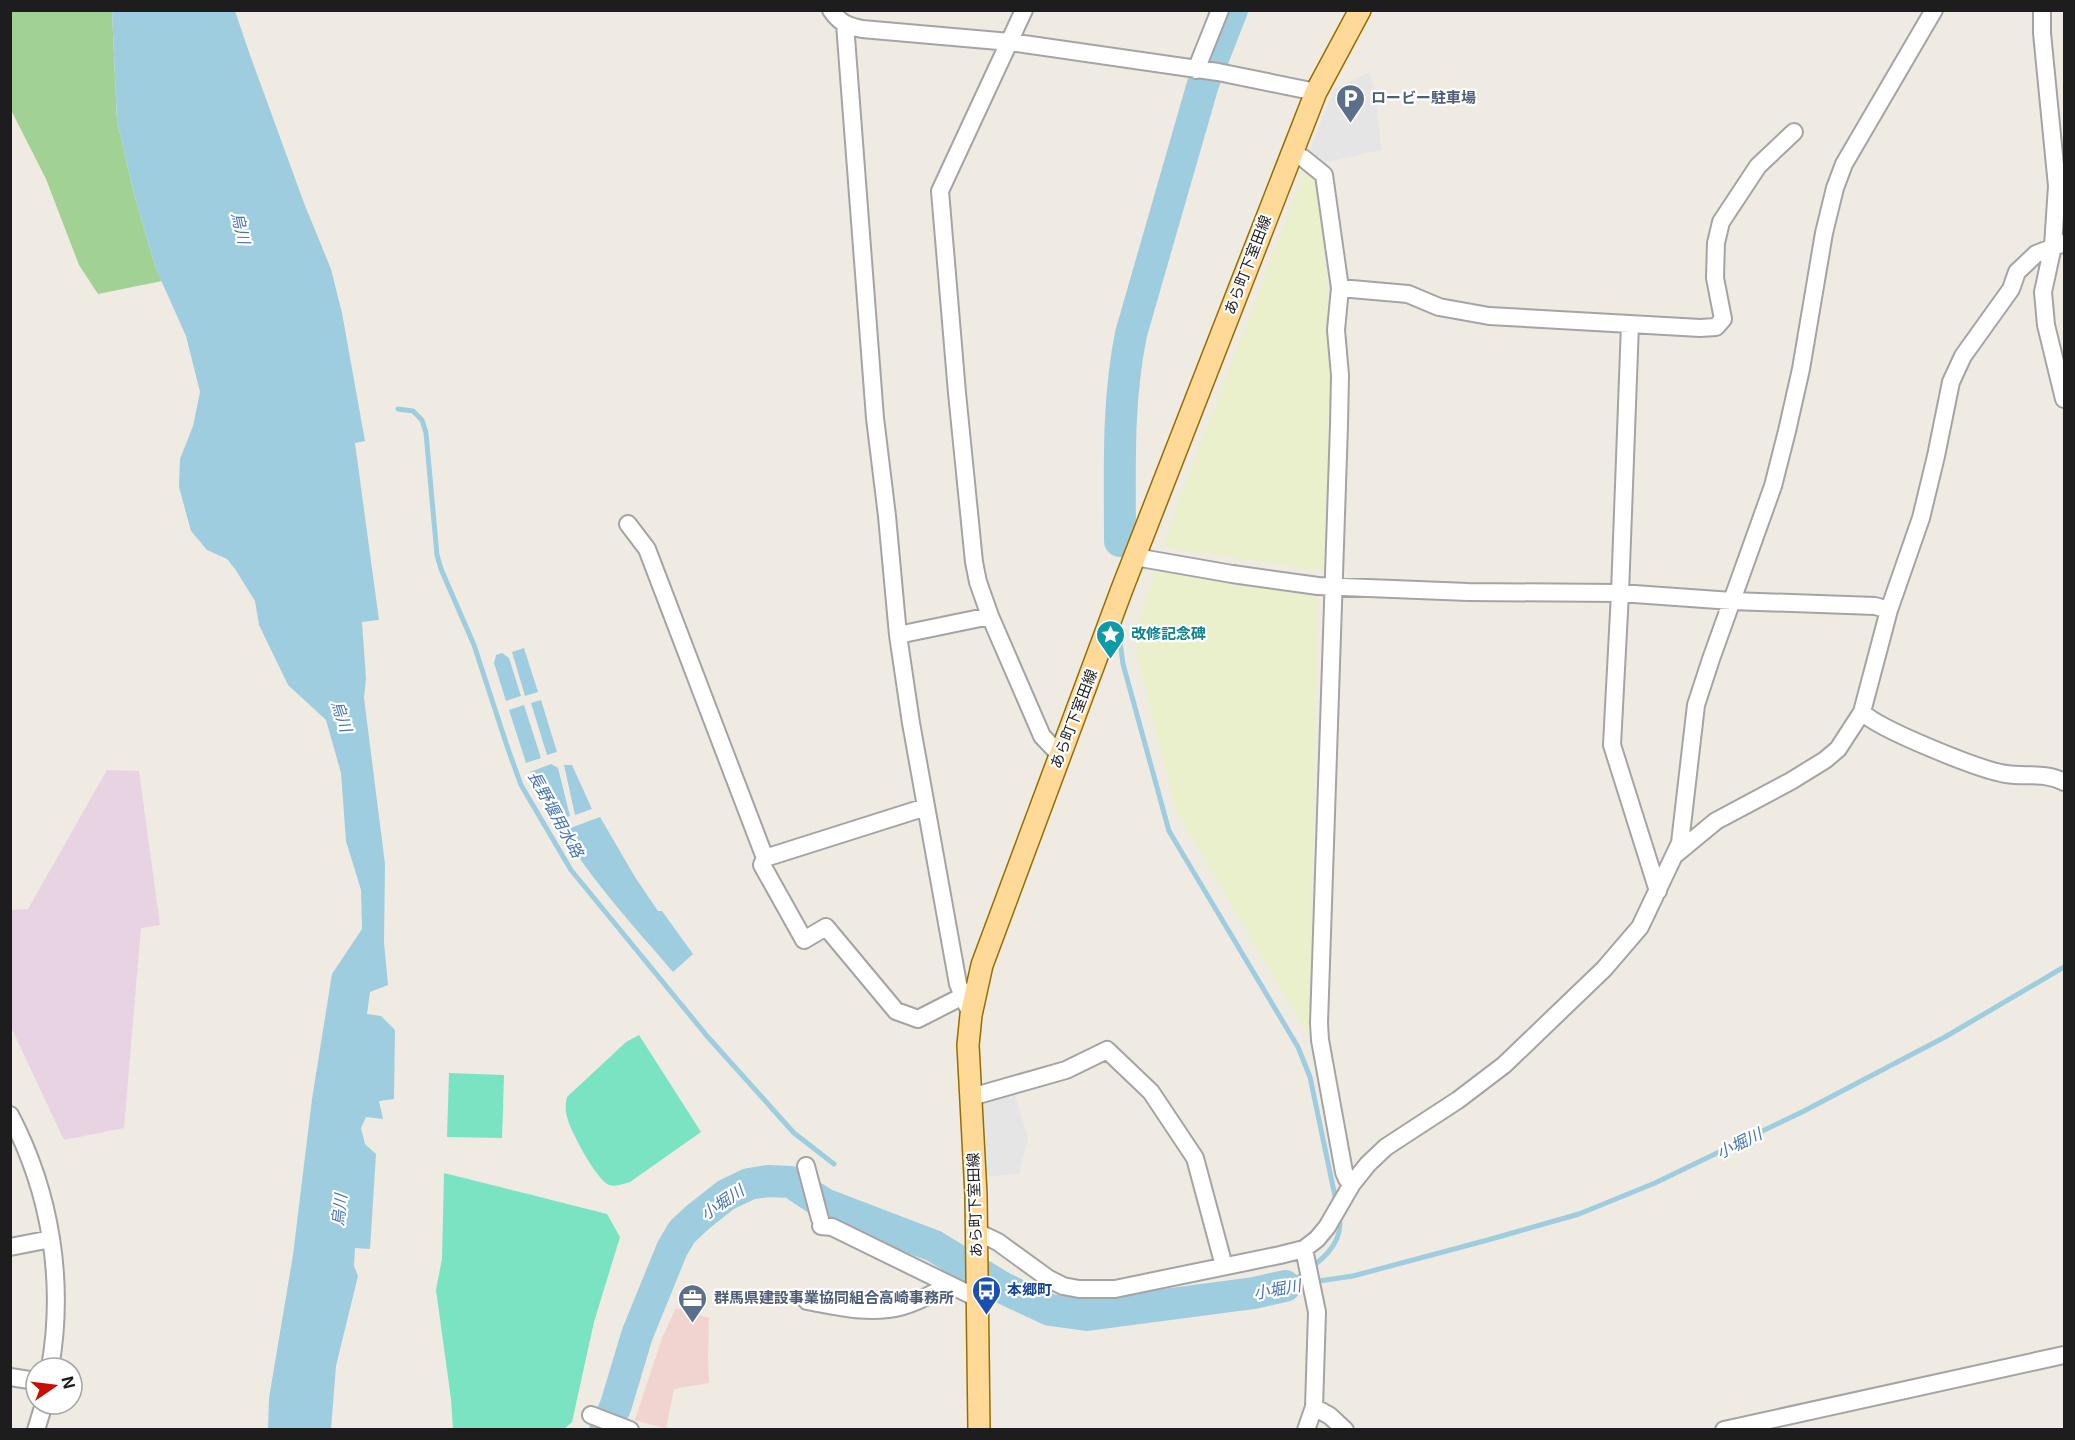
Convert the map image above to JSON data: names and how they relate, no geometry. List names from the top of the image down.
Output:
{
  "streets": {
    "main road": ["あら町下室田線"]
  },
  "water": ["烏川", "長野堰用水路", "小堀川"],
  "places": {
    "parking": ["ロービー駐車場"],
    "place": ["改修記念碑"],
    "bus stop": ["本郷町"],
    "office": ["群馬県建設事業協同組合高崎事務所"]
  },
  "north": "right"
}
